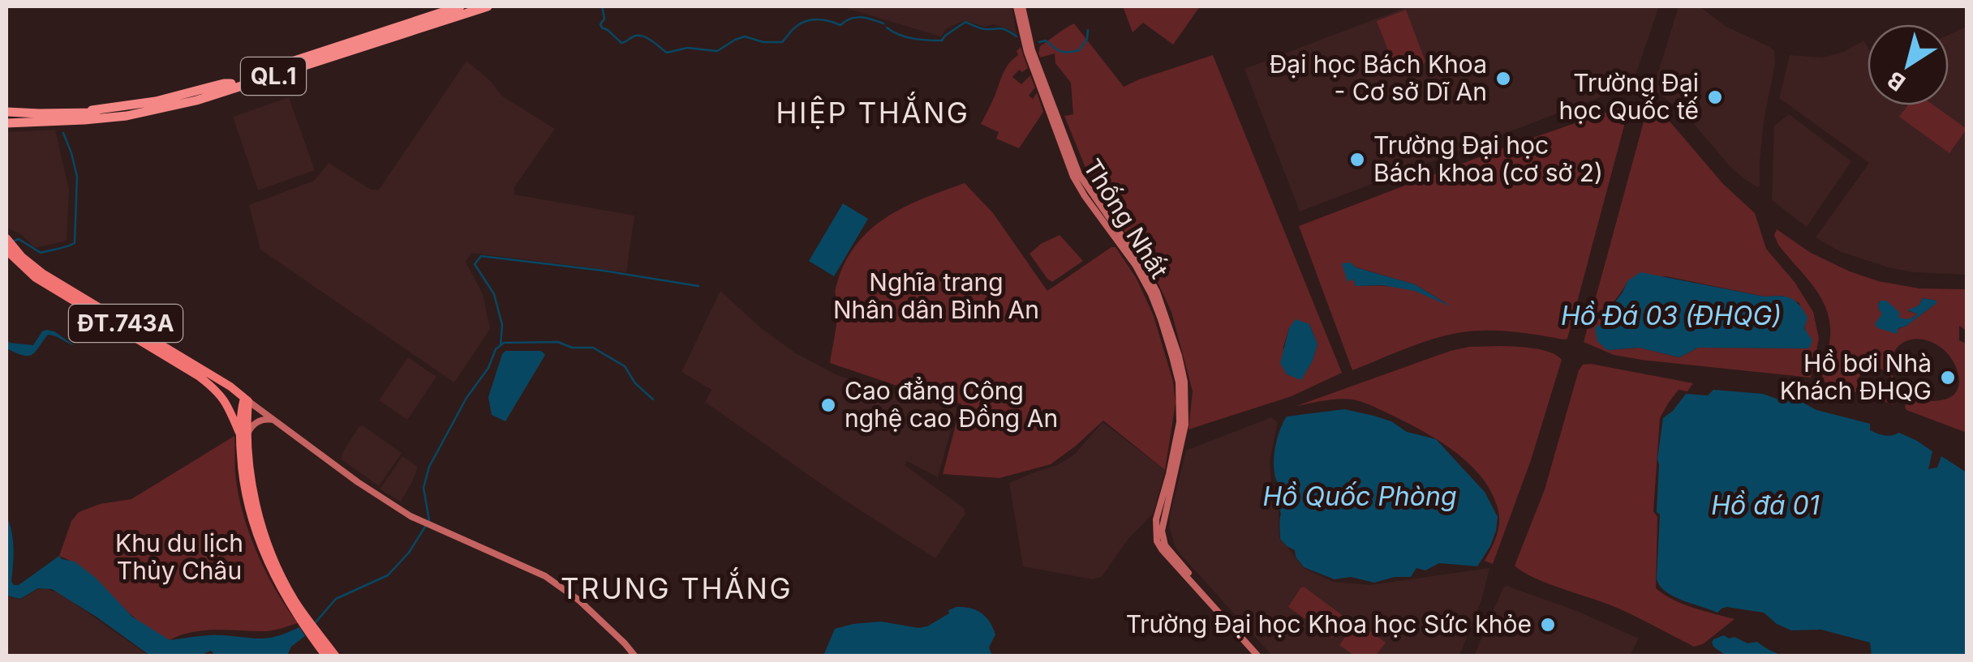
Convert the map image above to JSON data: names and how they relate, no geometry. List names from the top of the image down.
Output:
{
  "streets": {
    "highway": ["QL.1"],
    "main road": ["Thống Nhất", "ĐT.743A"]
  },
  "districts": ["HIỆP THẮNG", "TRUNG THẮNG"],
  "water": ["Hồ Đá 03 (ĐHQG)", "Hồ Quốc Phòng", "Hồ đá 01"],
  "parks": ["Nghĩa trang Nhân dân Bình An", "Khu du lịch Thủy Châu"],
  "places": [
    "Đại học Bách Khoa - Cơ sở Dĩ An",
    "Trường Đại học Quốc tế",
    "Trường Đại học Bách khoa (cơ sở 2)",
    "Hồ bơi Nhà Khách ĐHQG",
    "Cao đẳng Công nghệ cao Đồng An",
    "Trường Đại học Khoa học Sức khỏe"
  ],
  "north": "bottom left"
}
